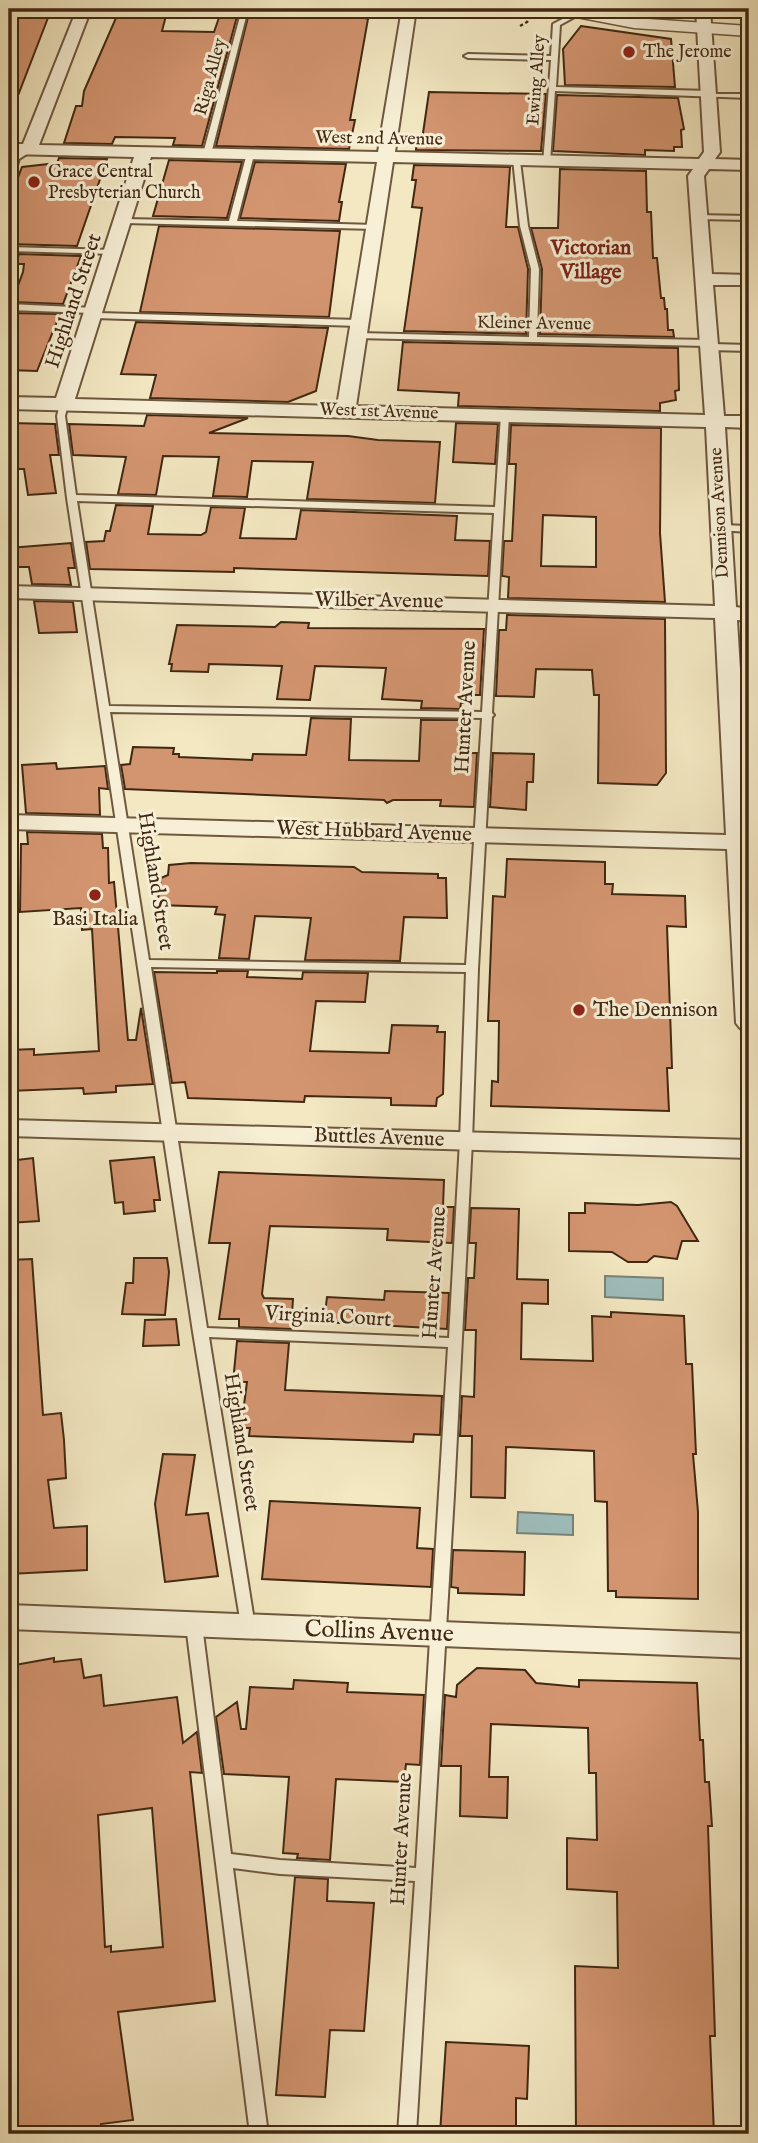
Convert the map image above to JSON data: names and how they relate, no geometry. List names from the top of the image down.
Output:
{
  "streets": {
    "street": [
      "West 2nd Avenue",
      "Highland Street",
      "West 1st Avenue",
      "Dennison Avenue",
      "Wilber Avenue",
      "West Hubbard Avenue",
      "Buttles Avenue",
      "Collins Avenue"
    ],
    "lane": [
      "Riga Alley",
      "Ewing Alley",
      "Kleiner Avenue",
      "Hunter Avenue",
      "Virginia Court"
    ]
  },
  "crossings": [
    ["Riga Alley", "West 2nd Avenue"],
    ["Ewing Alley", "West 2nd Avenue"],
    ["West 2nd Avenue", "Highland Street"],
    ["West 2nd Avenue", "Dennison Avenue"],
    ["Highland Street", "Kleiner Avenue"],
    ["Highland Street", "West 1st Avenue"],
    ["Highland Street", "Wilber Avenue"],
    ["Highland Street", "West Hubbard Avenue"],
    ["Highland Street", "Buttles Avenue"],
    ["Highland Street", "Virginia Court"],
    ["Highland Street", "Collins Avenue"],
    ["Kleiner Avenue", "Dennison Avenue"],
    ["West 1st Avenue", "Dennison Avenue"],
    ["West 1st Avenue", "Hunter Avenue"],
    ["Dennison Avenue", "Wilber Avenue"],
    ["Dennison Avenue", "West Hubbard Avenue"],
    ["Wilber Avenue", "Hunter Avenue"],
    ["Hunter Avenue", "West Hubbard Avenue"],
    ["Hunter Avenue", "Buttles Avenue"],
    ["Hunter Avenue", "Virginia Court"],
    ["Hunter Avenue", "Collins Avenue"]
  ],
  "districts": ["Victorian Village"],
  "places": [
    "The Jerome",
    "Grace Central Presbyterian Church",
    "Basi Italia",
    "The Dennison"
  ]
}
